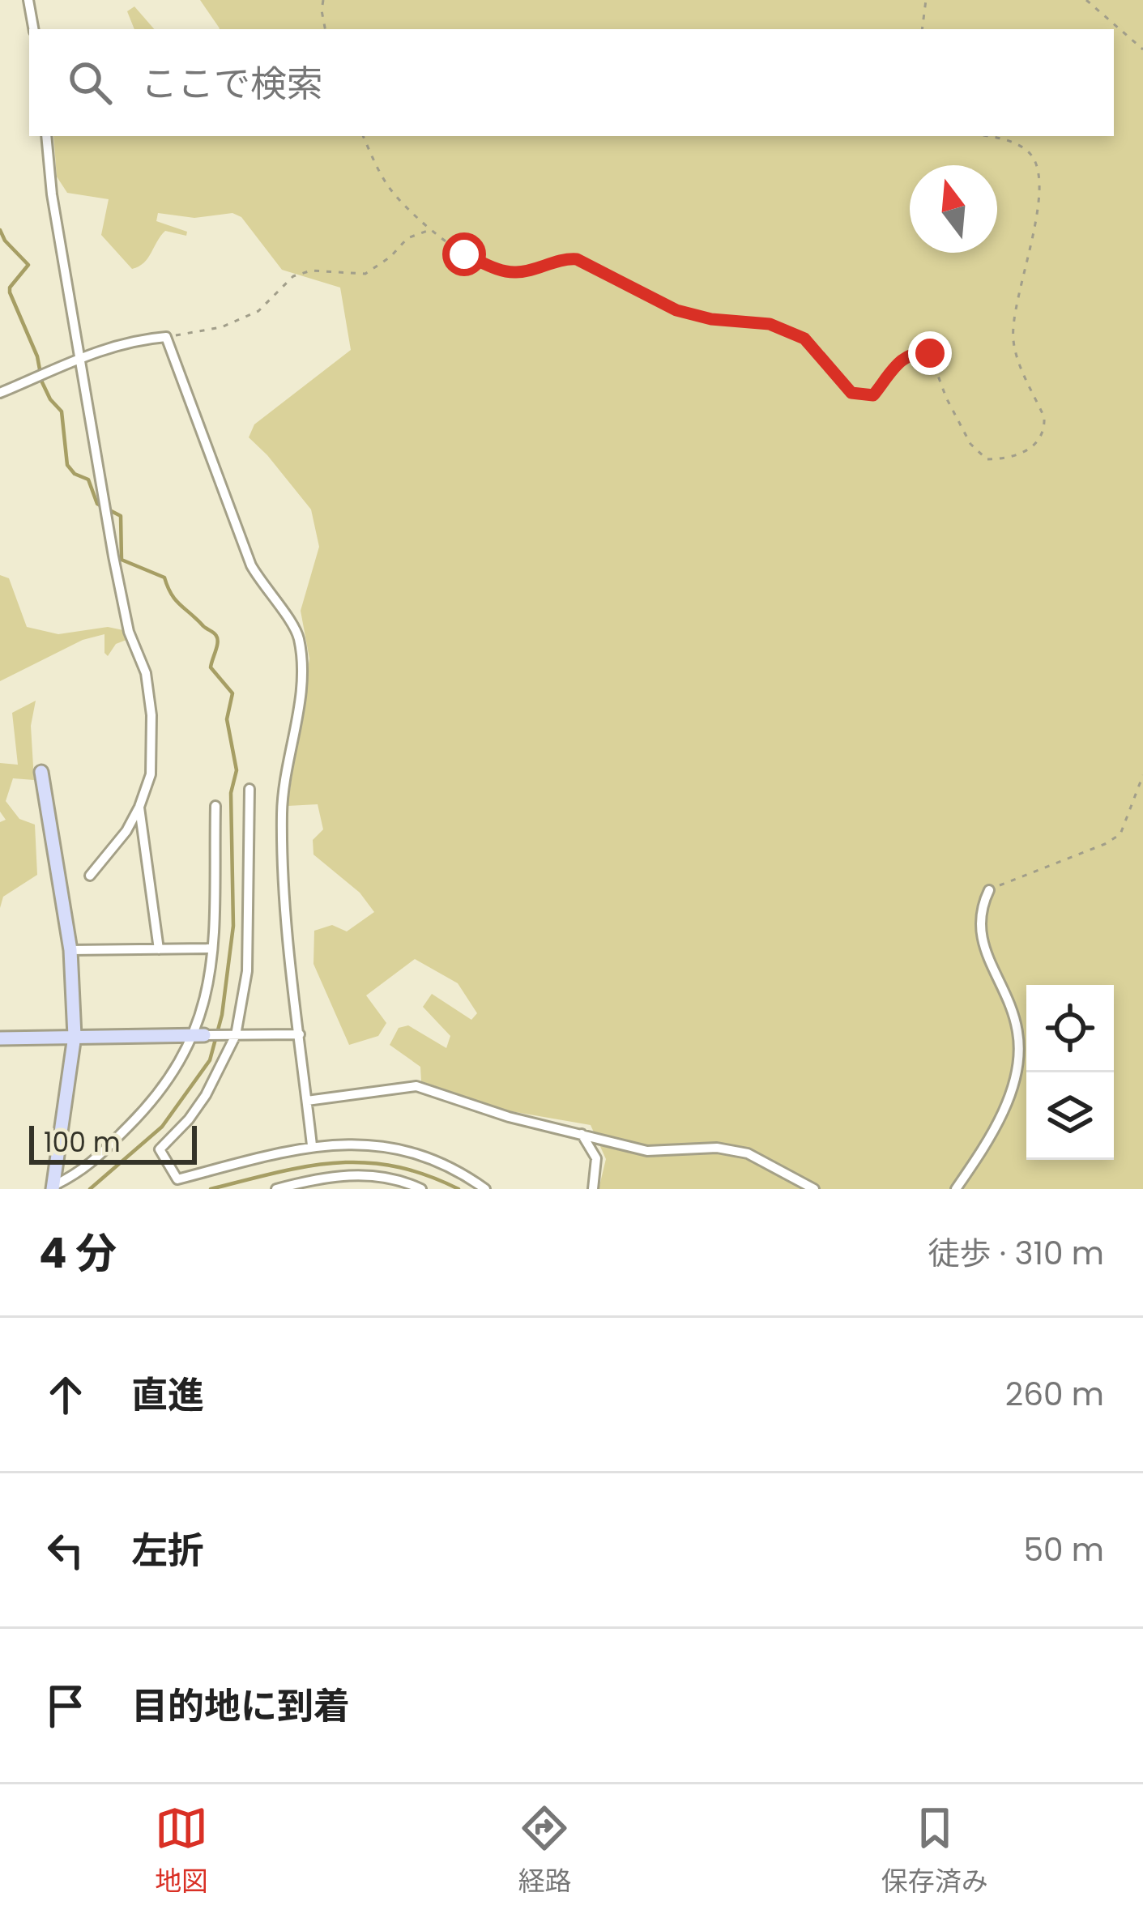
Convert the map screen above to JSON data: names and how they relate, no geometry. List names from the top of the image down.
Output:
{
  "scale_bar": "100 m",
  "north": "top",
  "page": {
    "search": "ここで検索",
    "scale": "100 m",
    "heading": ["4 分", "徒歩 · 310 m"],
    "list": [
      ["直進", "260 m"],
      ["左折", "50 m"],
      "目的地に到着"
    ],
    "nav": ["地図", "経路", "保存済み"]
  }
}
